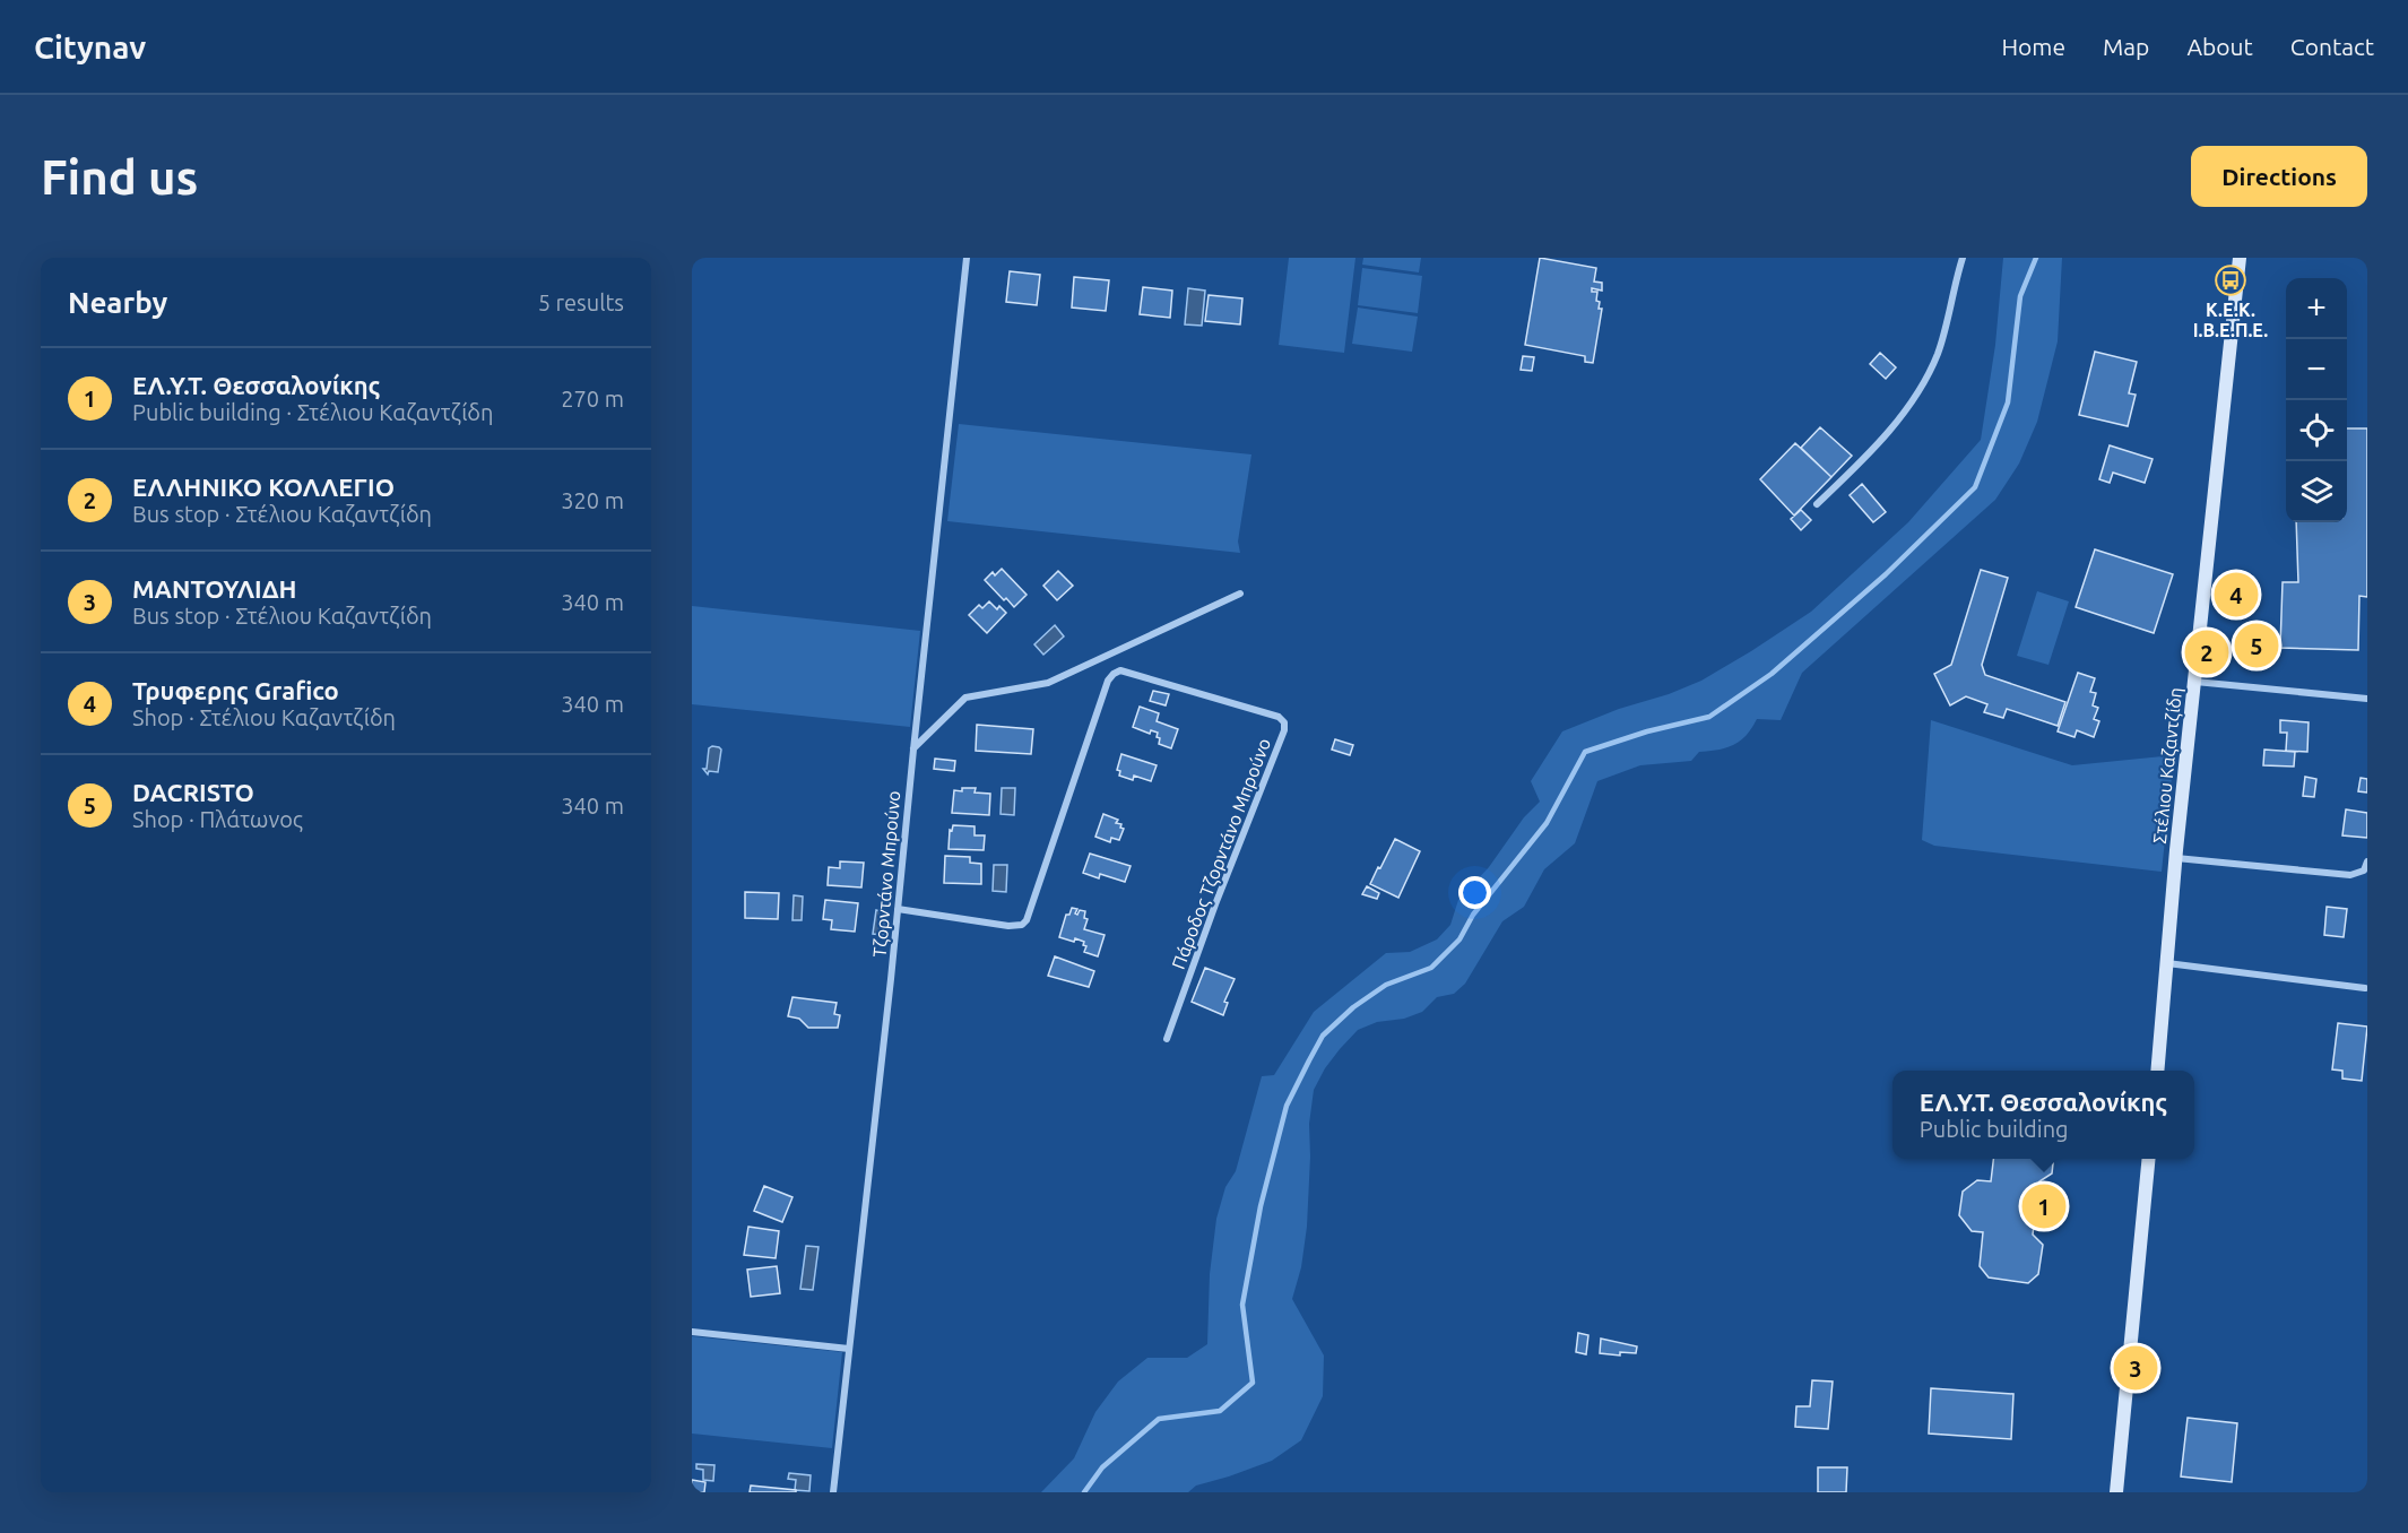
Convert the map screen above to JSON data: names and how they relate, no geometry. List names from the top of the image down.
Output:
{
  "streets": {
    "main road": ["Στέλιου Καζαντζίδη"],
    "street": ["Πάροδος Τζορντάνο Μπρούνο", "Τζορντάνο Μπρούνο"]
  },
  "crossings": [
    ["Πάροδος Τζορντάνο Μπρούνο", "Τζορντάνο Μπρούνο"]
  ],
  "places": {
    "bus stop": ["Κ.Ε.Κ. Ι.Β.Ε.Π.Ε."]
  },
  "page": {
    "header": "Citynav",
    "nav": [
      "Home",
      "Map",
      "About",
      "Contact"
    ],
    "buttons": "Directions",
    "title": "Find us",
    "heading": ["Nearby", "5 results"],
    "map_buttons": ["+", "−"],
    "list": [
      {
        "mark": "1",
        "name": "ΕΛ.Υ.Τ. Θεσσαλονίκης",
        "note": "Public building · Στέλιου Καζαντζίδη",
        "value": "270 m"
      },
      {
        "mark": "2",
        "name": "ΕΛΛΗΝΙΚΟ ΚΟΛΛΕΓΙΟ",
        "note": "Bus stop · Στέλιου Καζαντζίδη",
        "value": "320 m"
      },
      {
        "mark": "3",
        "name": "ΜΑΝΤΟΥΛΙΔΗ",
        "note": "Bus stop · Στέλιου Καζαντζίδη",
        "value": "340 m"
      },
      {
        "mark": "4",
        "name": "Τρυφερης Grafico",
        "note": "Shop · Στέλιου Καζαντζίδη",
        "value": "340 m"
      },
      {
        "mark": "5",
        "name": "DACRISTO",
        "note": "Shop · Πλάτωνος",
        "value": "340 m"
      }
    ],
    "pins": [
      "4",
      "5",
      "2",
      "1",
      "3"
    ],
    "popup": ["ΕΛ.Υ.Τ. Θεσσαλονίκης", "Public building"]
  }
}
